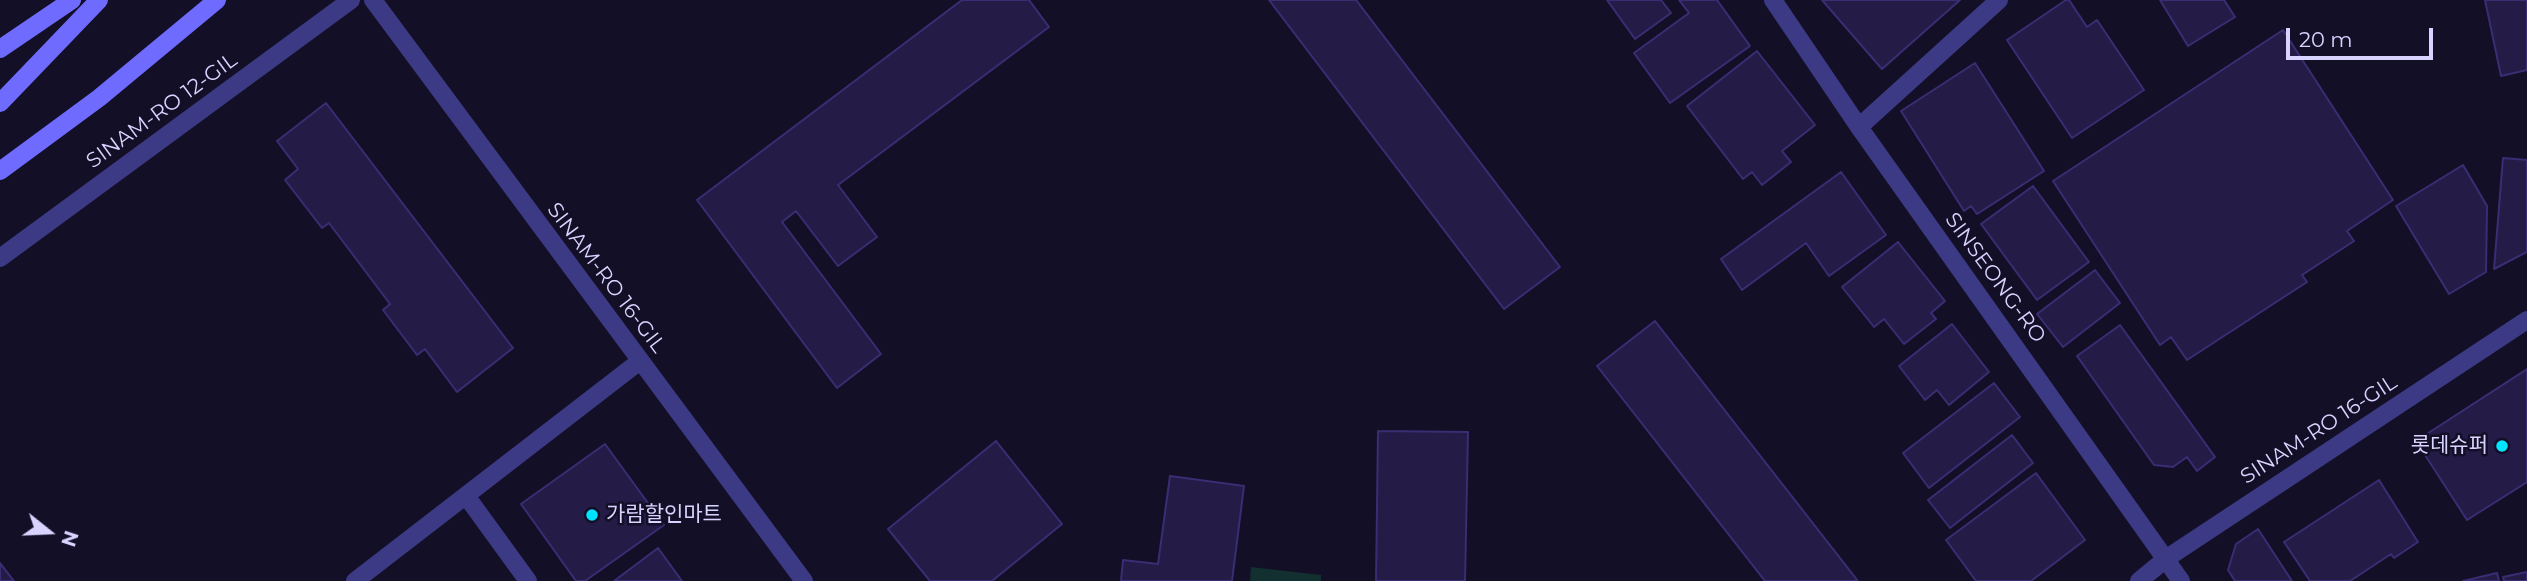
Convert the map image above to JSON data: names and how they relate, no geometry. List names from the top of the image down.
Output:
{
  "streets": {
    "street": ["SINAM-RO 12-GIL", "SINAM-RO 16-GIL", "SINSEONG-RO"]
  },
  "crossings": [
    ["SINAM-RO 16-GIL", "SINSEONG-RO"]
  ],
  "places": ["롯데슈퍼", "가람할인마트"],
  "scale_bar": "20 m",
  "north": "right"
}
